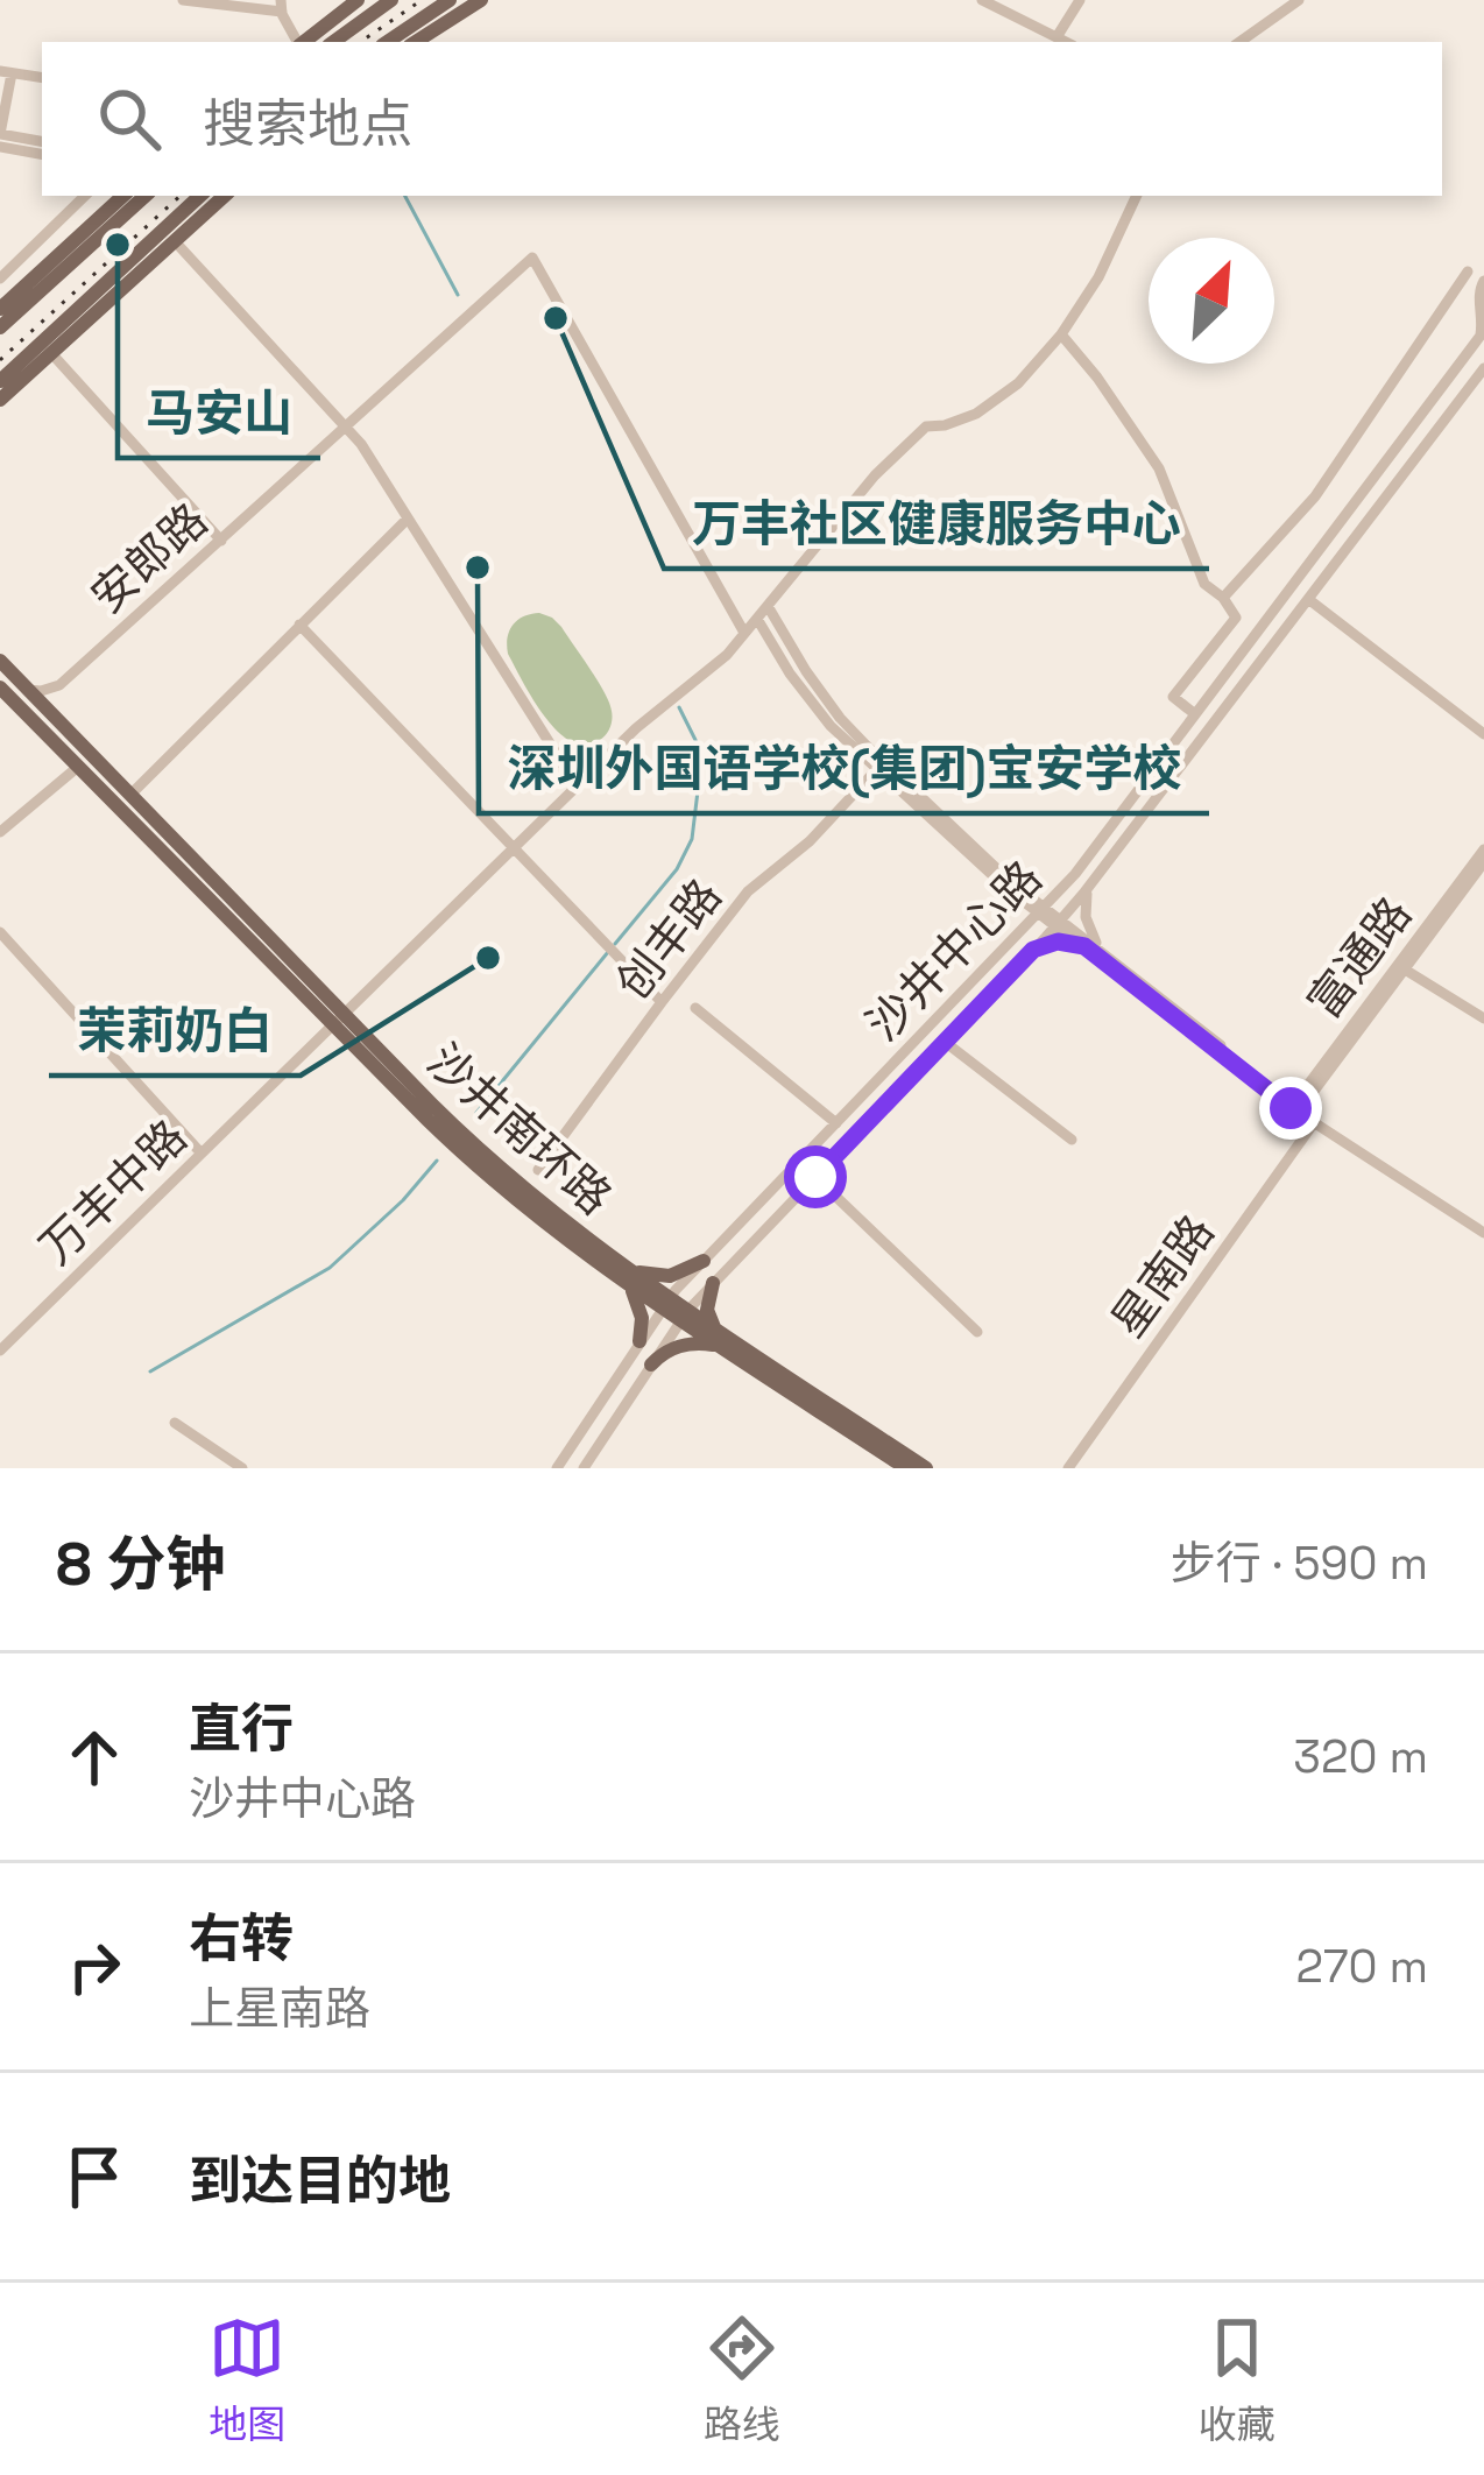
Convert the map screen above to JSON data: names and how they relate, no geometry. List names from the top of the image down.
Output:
{
  "streets": {
    "main road": ["沙井南环路"],
    "street": [
      "安郎路",
      "创丰路",
      "沙井中心路",
      "富通路",
      "万丰中路",
      "星南路"
    ]
  },
  "crossings": [
    ["安郎路", "万丰中路"],
    ["沙井中心路", "沙井南环路"],
    ["沙井南环路", "万丰中路"]
  ],
  "places": [
    "马安山",
    "万丰社区健康服务中心",
    "深圳外国语学校(集团)宝安学校",
    "茉莉奶白"
  ],
  "north": "top right",
  "page": {
    "search": "搜索地点",
    "heading": ["8 分钟", "步行 · 590 m"],
    "list": [
      ["直行", "沙井中心路", "320 m"],
      ["右转", "上星南路", "270 m"],
      "到达目的地"
    ],
    "nav": ["地图", "路线", "收藏"]
  }
}
